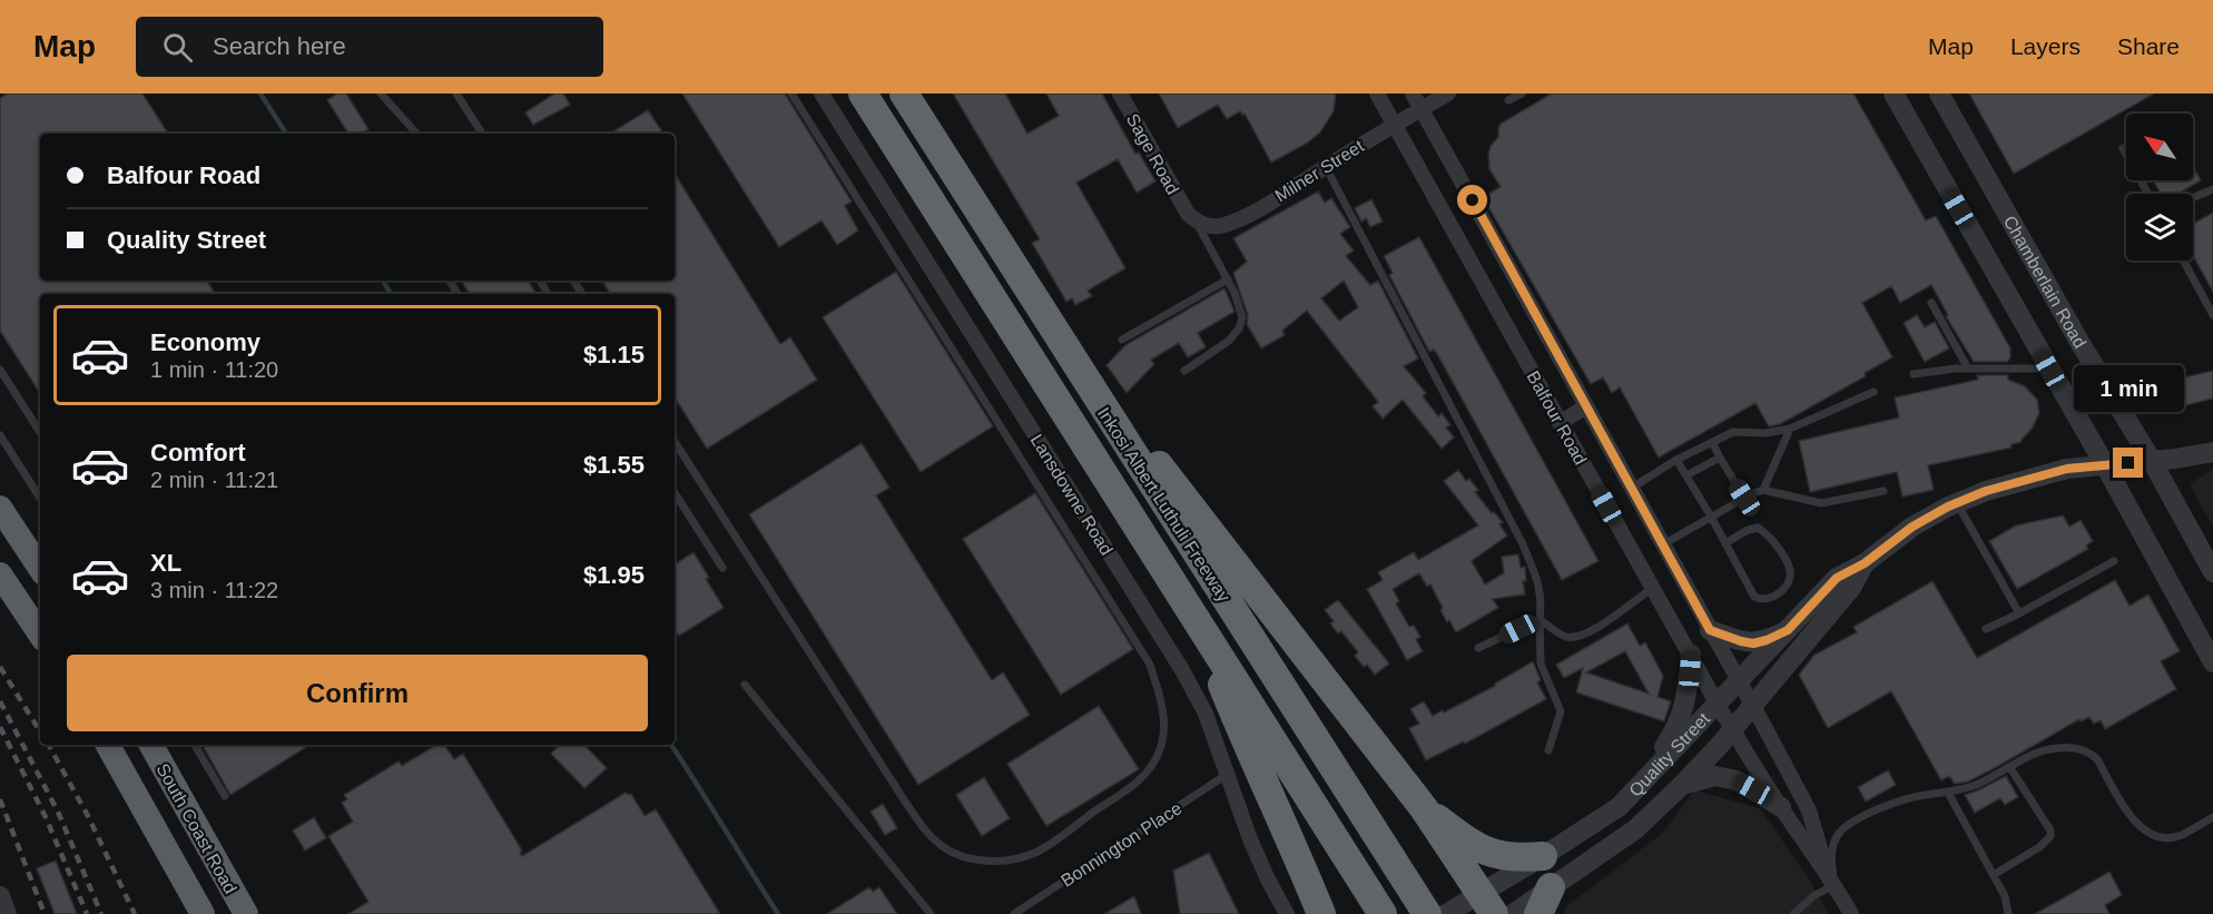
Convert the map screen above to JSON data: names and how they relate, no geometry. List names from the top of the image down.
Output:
{
  "streets": {
    "highway": ["Inkosi Albert Luthuli Freeway", "South Coast Road"],
    "street": [
      "Sage Road",
      "Milner Street",
      "Chamberlain Road",
      "Balfour Road",
      "Lansdowne Road",
      "Quality Street"
    ],
    "lane": ["Bonnington Place"]
  },
  "crossings": [
    ["Sage Road", "Milner Street"],
    ["Milner Street", "Balfour Road"],
    ["Chamberlain Road", "Quality Street"],
    ["Balfour Road", "Quality Street"],
    ["Lansdowne Road", "Bonnington Place"]
  ],
  "north": "top left",
  "page": {
    "header": "Map",
    "search": "Search here",
    "nav": ["Map", "Layers", "Share"],
    "banner": ["Balfour Road", "Quality Street"],
    "list": [
      {
        "name": "Economy",
        "note": "1 min · 11:20",
        "value": "$1.15"
      },
      {
        "name": "Comfort",
        "note": "2 min · 11:21",
        "value": "$1.55"
      },
      {
        "name": "XL",
        "note": "3 min · 11:22",
        "value": "$1.95"
      }
    ],
    "bubble": "1 min",
    "buttons": "Confirm"
  }
}
